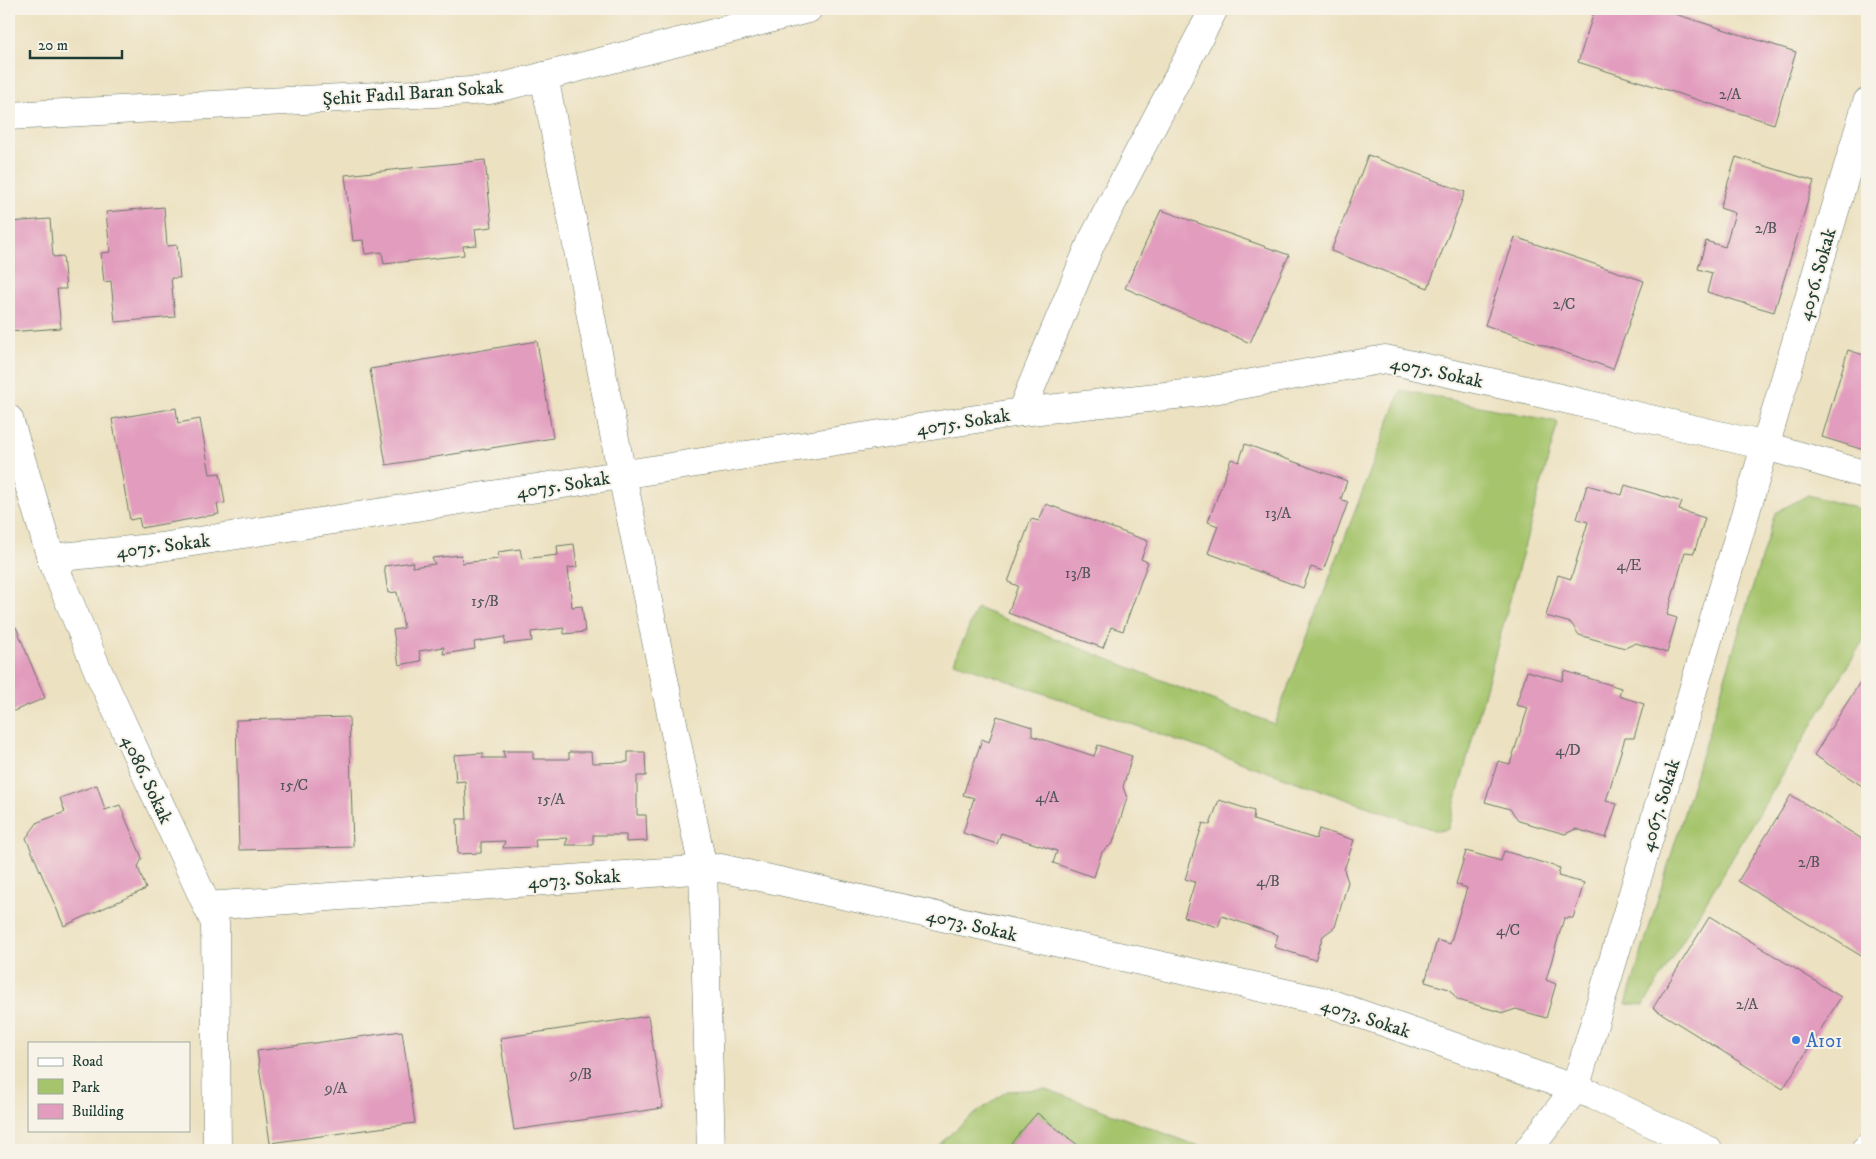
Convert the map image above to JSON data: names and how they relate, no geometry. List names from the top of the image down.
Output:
{
  "streets": {
    "street": [
      "Şehit Fadıl Baran Sokak",
      "4056. Sokak",
      "4075. Sokak",
      "4086. Sokak",
      "4067. Sokak",
      "4073. Sokak"
    ]
  },
  "crossings": [
    ["4056. Sokak", "4075. Sokak"],
    ["4056. Sokak", "4067. Sokak"],
    ["4075. Sokak", "4086. Sokak"],
    ["4075. Sokak", "4067. Sokak"],
    ["4086. Sokak", "4073. Sokak"],
    ["4067. Sokak", "4073. Sokak"]
  ],
  "places": ["A101"],
  "house_numbers": [
    "2/A",
    "2/B",
    "2/C",
    "13/A",
    "4/E",
    "13/B",
    "15/B",
    "4/D",
    "15/C",
    "4/A",
    "15/A",
    "2/B",
    "4/B",
    "4/C",
    "2/A",
    "9/B",
    "9/A"
  ],
  "legend": ["Road", "Park", "Building"],
  "scale_bar": "20 m"
}
